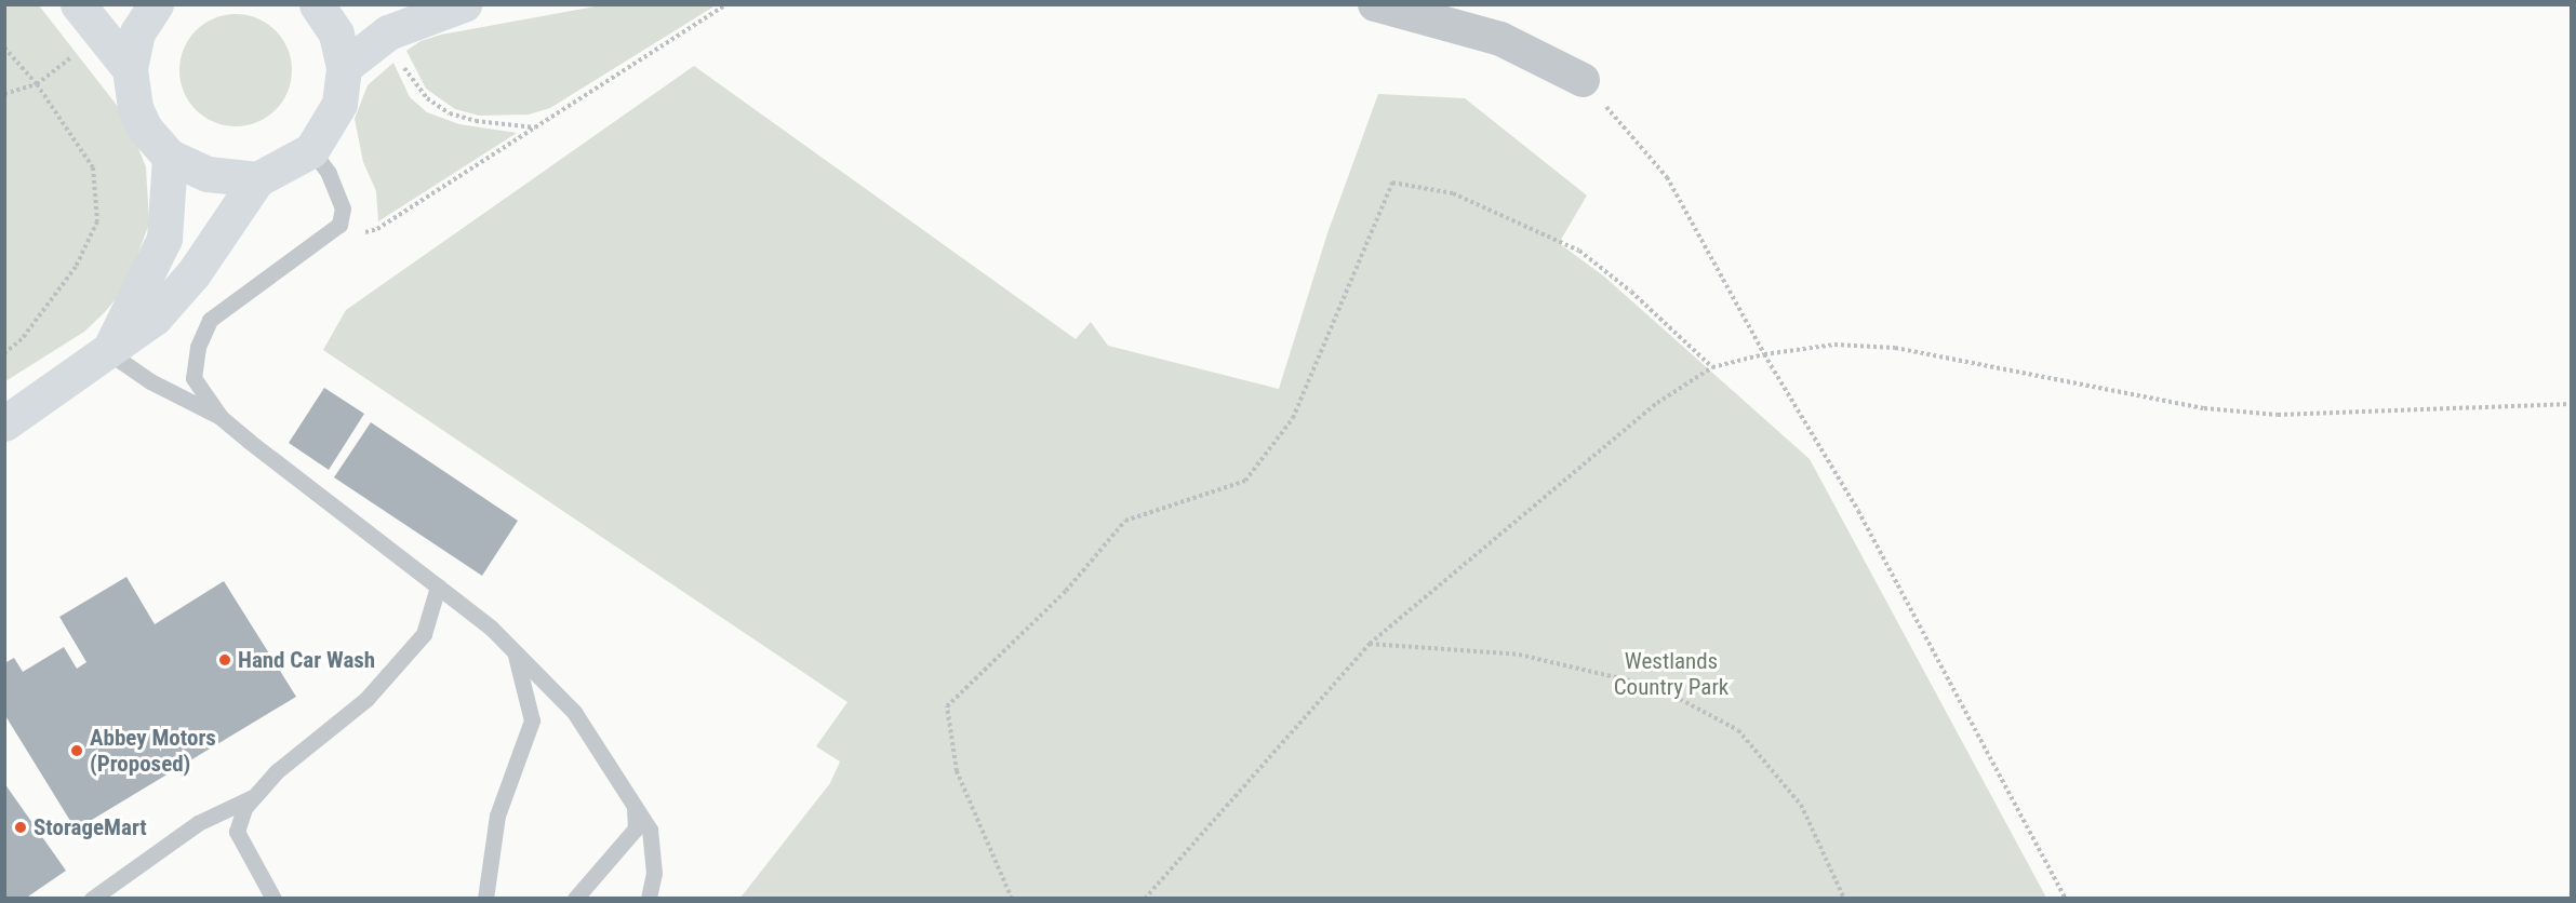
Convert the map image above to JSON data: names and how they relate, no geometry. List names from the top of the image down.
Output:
{
  "parks": ["Westlands Country Park"],
  "places": ["Hand Car Wash", "Abbey Motors (Proposed)", "StorageMart"]
}
